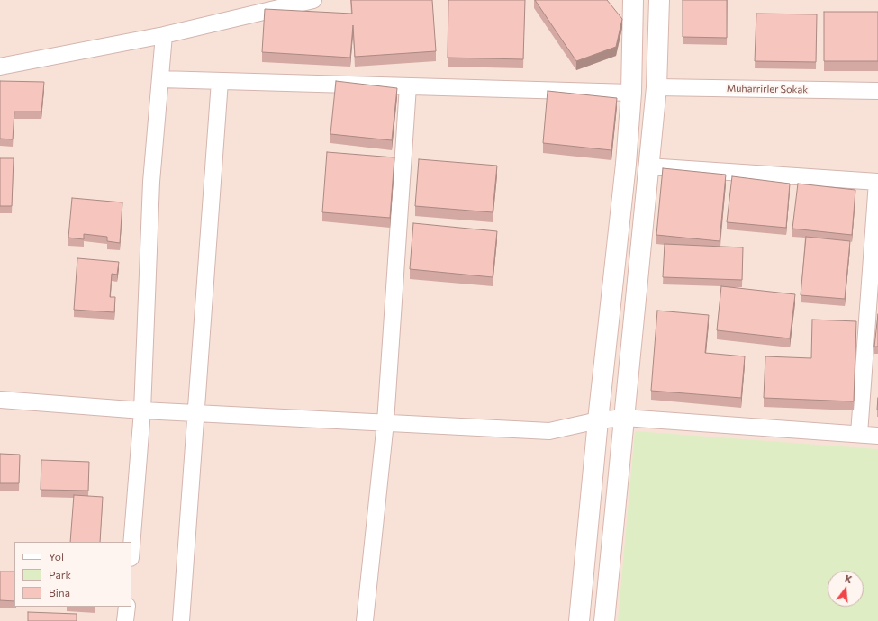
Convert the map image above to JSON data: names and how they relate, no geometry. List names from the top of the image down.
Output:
{
  "streets": {
    "street": ["Muharrirler Sokak"]
  },
  "legend": ["Yol", "Park", "Bina"],
  "north": "top"
}
